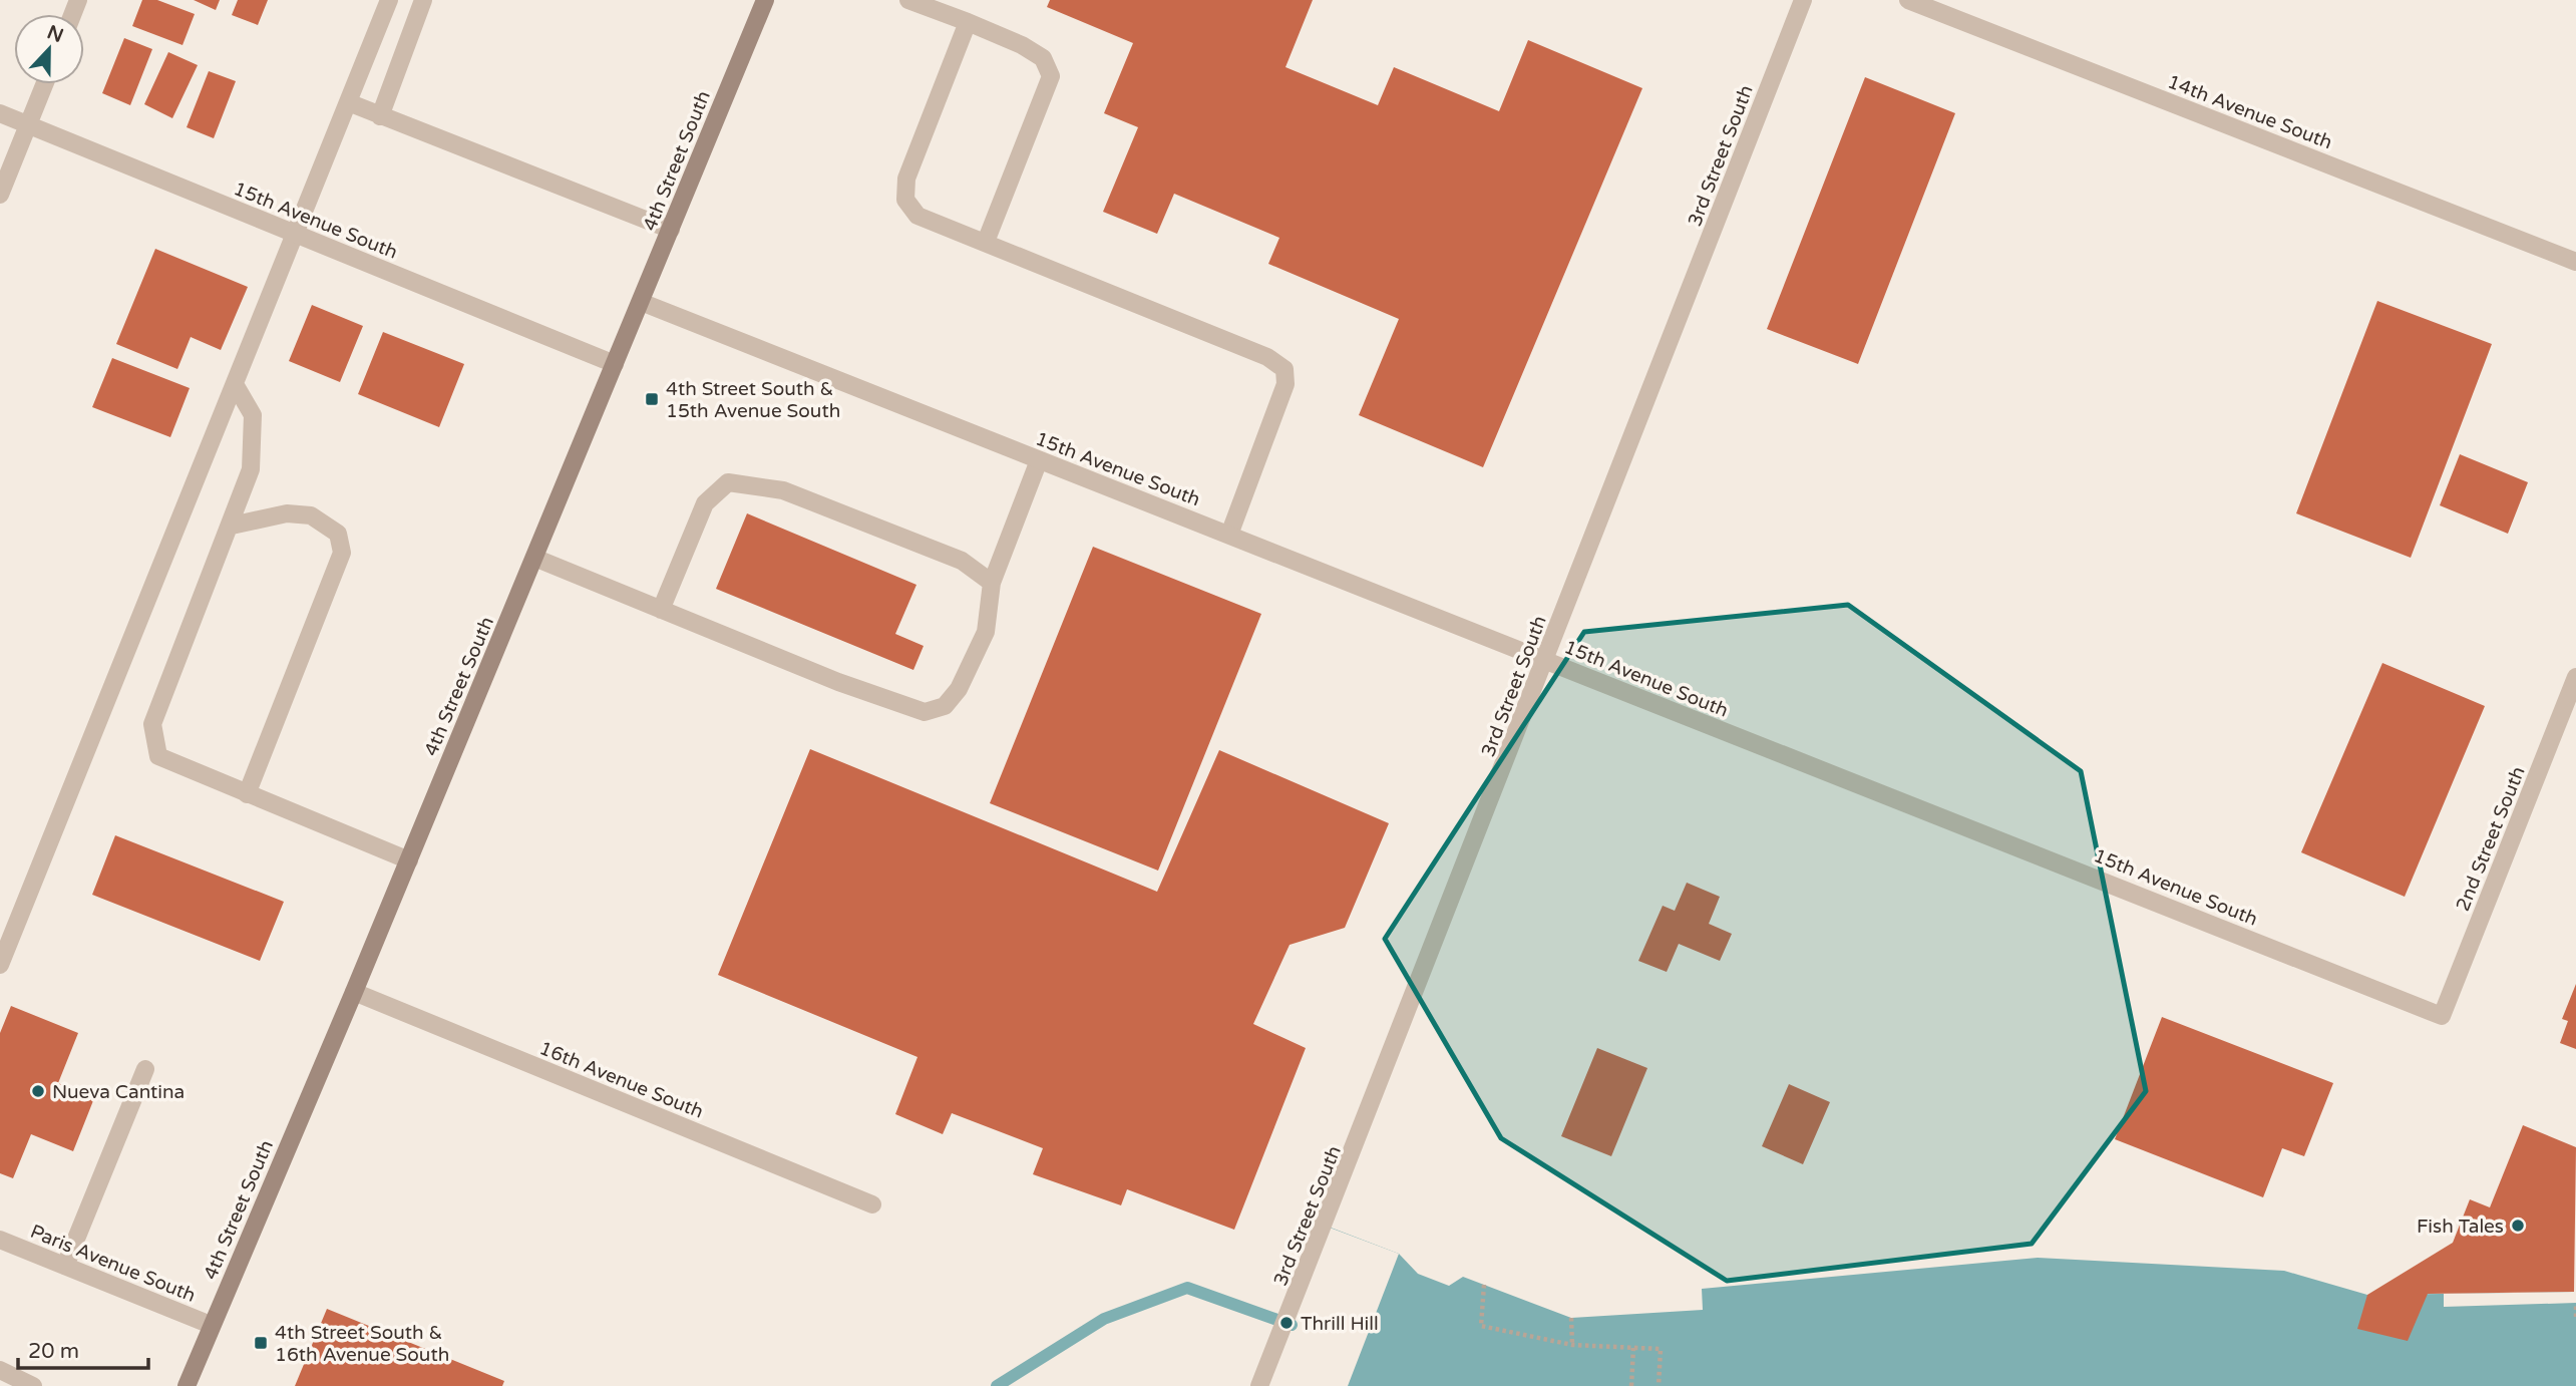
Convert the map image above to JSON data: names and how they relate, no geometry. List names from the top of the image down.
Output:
{
  "streets": {
    "main road": ["4th Street South"],
    "street": [
      "14th Avenue South",
      "3rd Street South",
      "15th Avenue South",
      "2nd Street South",
      "16th Avenue South",
      "Paris Avenue South"
    ]
  },
  "crossings": [
    ["3rd Street South", "15th Avenue South"],
    ["4th Street South", "15th Avenue South"],
    ["4th Street South", "16th Avenue South"],
    ["4th Street South", "Paris Avenue South"],
    ["15th Avenue South", "2nd Street South"]
  ],
  "places": {
    "transit": ["4th Street South & 15th Avenue South", "4th Street South & 16th Avenue South"],
    "other": ["Nueva Cantina", "Fish Tales", "Thrill Hill"]
  },
  "scale_bar": "20 m",
  "north": "top"
}
